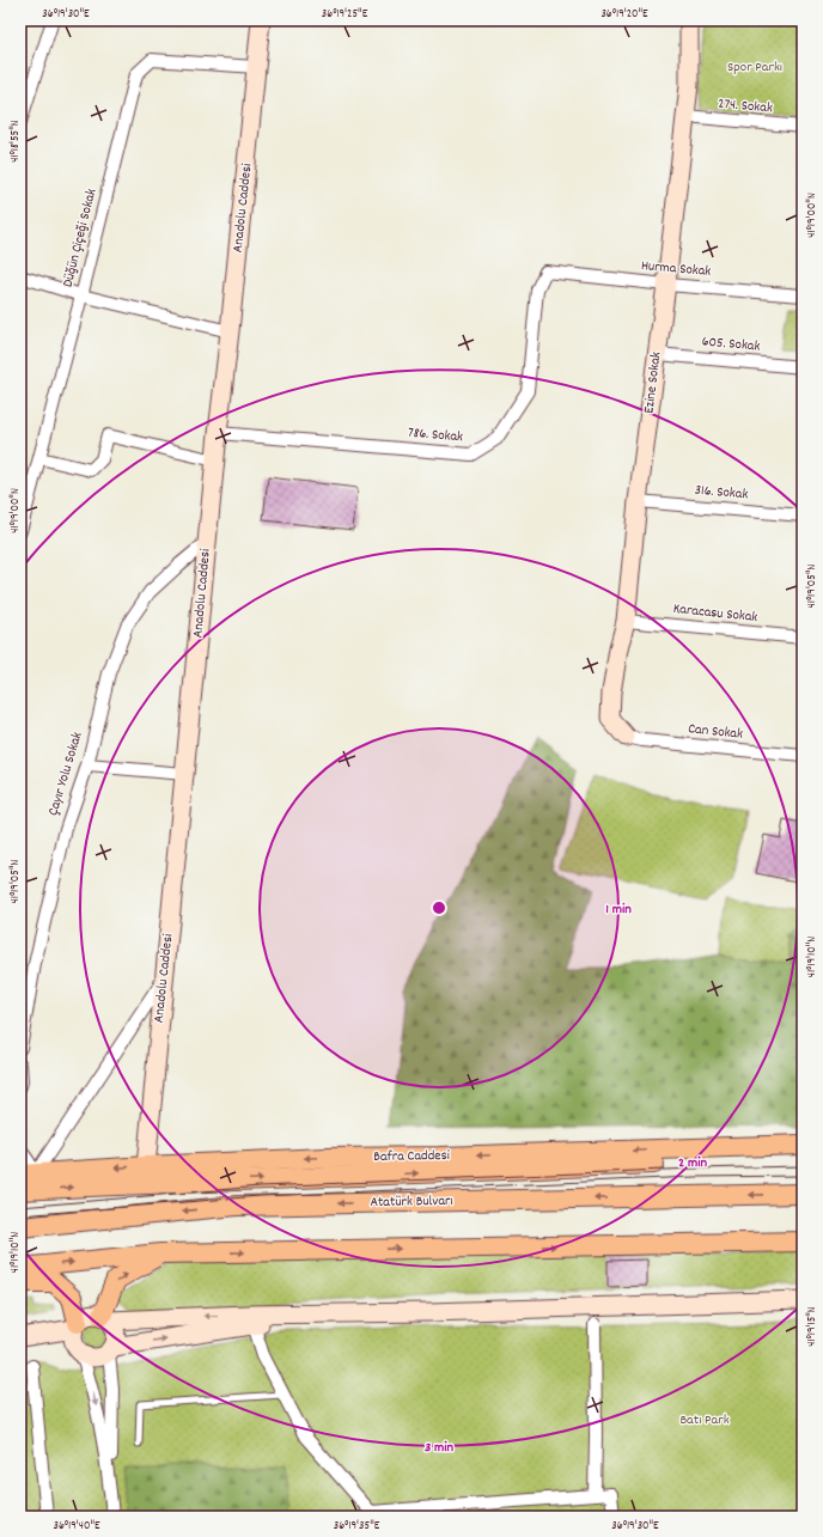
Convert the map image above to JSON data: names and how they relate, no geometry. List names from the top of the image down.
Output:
{
  "streets": {
    "main road": [
      "Anadolu Caddesi",
      "Ezine Sokak",
      "Bafra Caddesi",
      "Atatürk Bulvarı"
    ],
    "street": [
      "274. Sokak",
      "Düğün Çiçeği Sokak",
      "Hurma Sokak",
      "605. Sokak",
      "786. Sokak",
      "316. Sokak",
      "Karacasu Sokak",
      "Can Sokak",
      "Çayır Yolu Sokak"
    ]
  },
  "crossings": [
    ["274. Sokak", "Ezine Sokak"],
    ["Anadolu Caddesi", "Düğün Çiçeği Sokak"],
    ["Anadolu Caddesi", "786. Sokak"],
    ["Anadolu Caddesi", "Çayır Yolu Sokak"],
    ["Anadolu Caddesi", "Bafra Caddesi"],
    ["Hurma Sokak", "Ezine Sokak"],
    ["Hurma Sokak", "786. Sokak"],
    ["605. Sokak", "Ezine Sokak"],
    ["Ezine Sokak", "316. Sokak"],
    ["Ezine Sokak", "Karacasu Sokak"],
    ["Ezine Sokak", "Can Sokak"]
  ],
  "parks": ["Spor Parkı", "Batı Park"],
  "coordinates": [
    "36°19'30\"E",
    "36°19'25\"E",
    "36°19'20\"E",
    "41°18'55\"N",
    "41°19'00\"N",
    "41°19'05\"N",
    "41°19'10\"N",
    "41°19'15\"N",
    "36°19'40\"E",
    "36°19'35\"E"
  ],
  "rings": ["1 min", "2 min", "3 min"]
}
